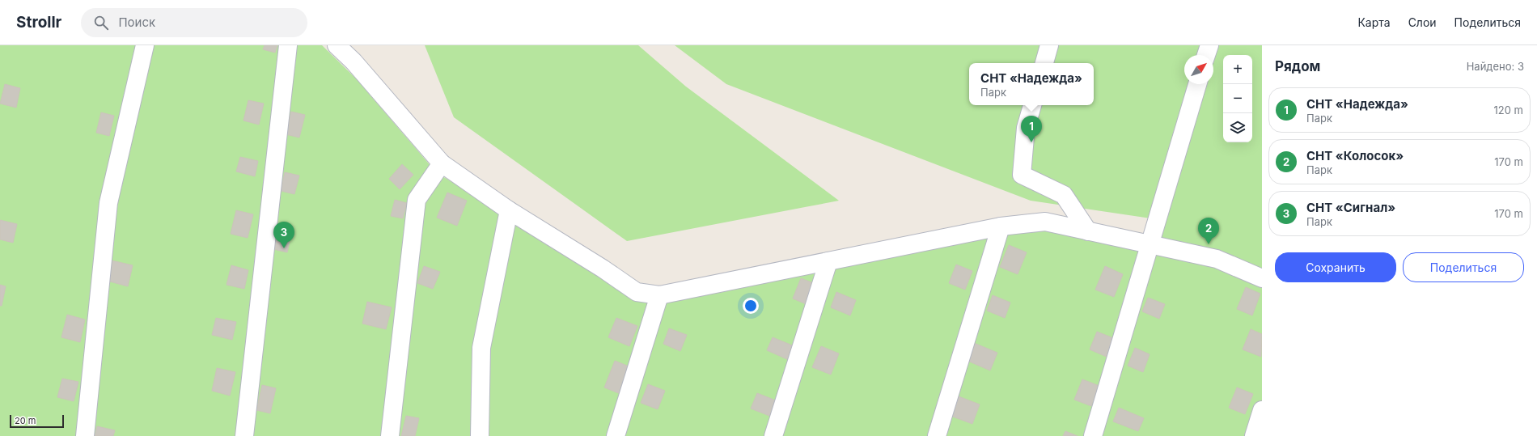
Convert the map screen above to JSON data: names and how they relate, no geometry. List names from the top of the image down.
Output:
{
  "scale_bar": "20 m",
  "north": "top right",
  "page": {
    "header": "Strollr",
    "search": "Поиск",
    "nav": ["Карта", "Слои", "Поделиться"],
    "heading": ["Рядом", "Найдено: 3"],
    "map_buttons": ["+", "−"],
    "popup": ["СНТ «Надежда»", "Парк"],
    "list": [
      {
        "mark": "1",
        "name": "СНТ «Надежда»",
        "note": "Парк",
        "value": "120 m"
      },
      {
        "mark": "2",
        "name": "СНТ «Колосок»",
        "note": "Парк",
        "value": "170 m"
      },
      {
        "mark": "3",
        "name": "СНТ «Сигнал»",
        "note": "Парк",
        "value": "170 m"
      }
    ],
    "pins": ["1", "2", "3"],
    "buttons": ["Сохранить", "Поделиться"],
    "scale": "20 m"
  }
}
